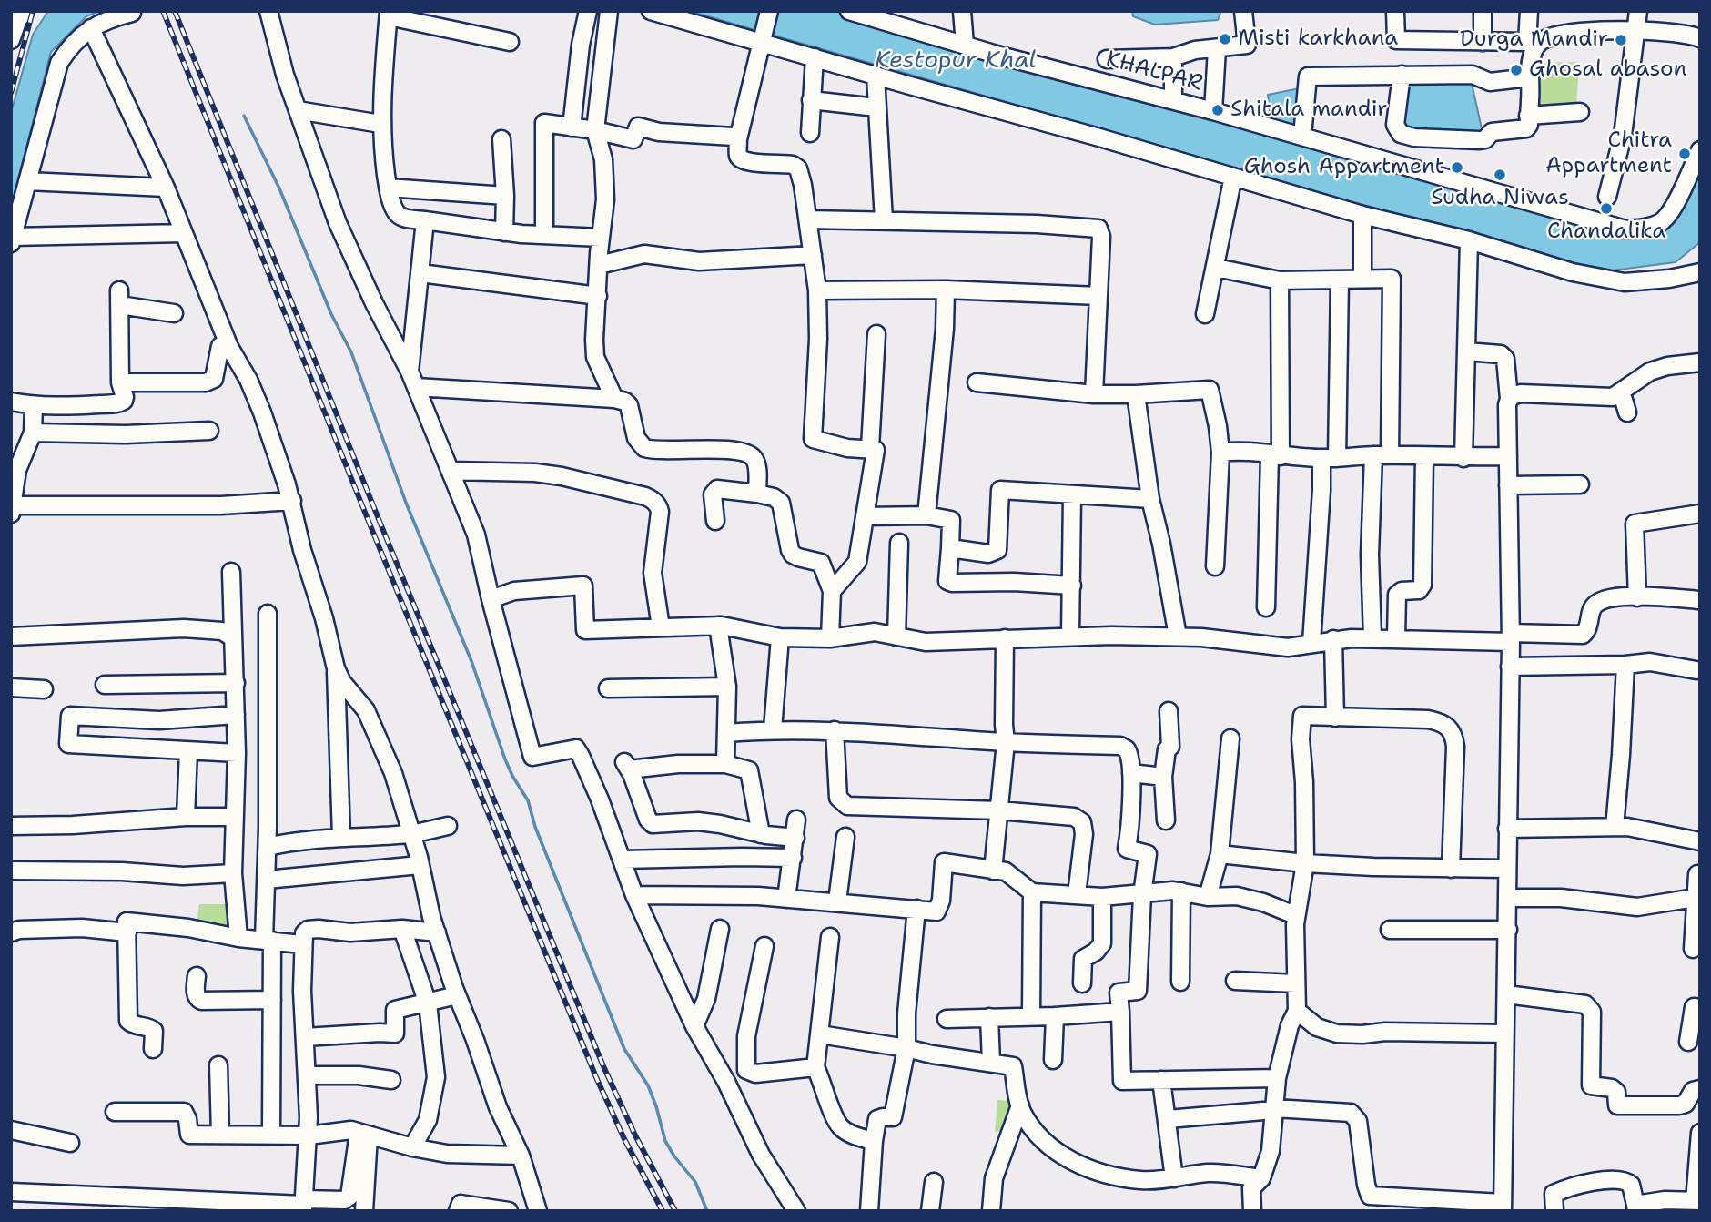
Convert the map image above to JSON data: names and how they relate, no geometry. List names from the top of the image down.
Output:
{
  "streets": {
    "street": ["KHALPAR"]
  },
  "water": ["Kestopur Khal"],
  "places": [
    "Misti karkhana",
    "Durga Mandir",
    "Ghosal abason",
    "Shitala mandir",
    "Chitra Appartment",
    "Ghosh Appartment",
    "Sudha Niwas",
    "Chandalika"
  ]
}
